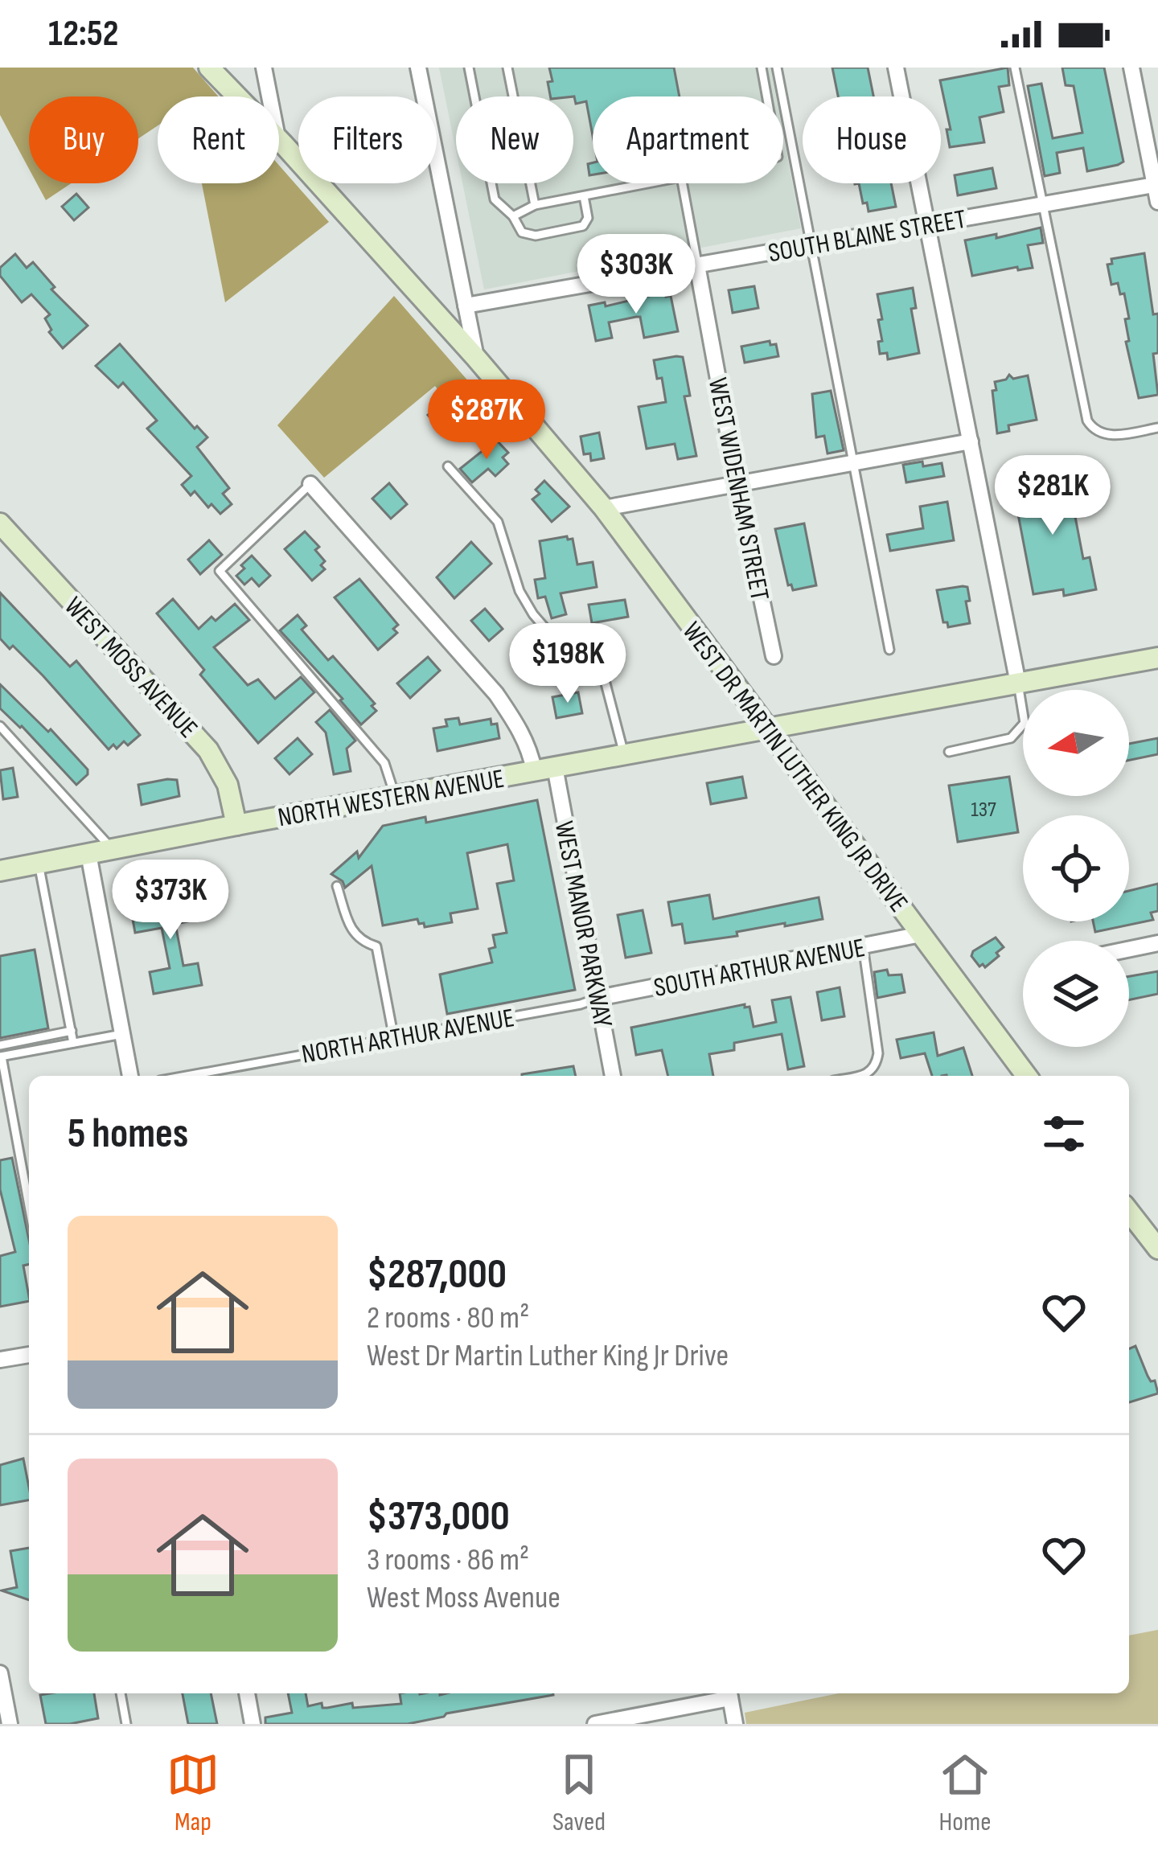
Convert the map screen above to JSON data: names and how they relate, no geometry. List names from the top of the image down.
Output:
{
  "streets": {
    "main road": ["WEST MOSS AVENUE", "WEST DR MARTIN LUTHER KING JR DRIVE", "NORTH WESTERN AVENUE"],
    "street": [
      "SOUTH BLAINE STREET",
      "WEST WIDENHAM STREET",
      "WEST MANOR PARKWAY",
      "SOUTH ARTHUR AVENUE"
    ],
    "lane": ["NORTH ARTHUR AVENUE"]
  },
  "crossings": [
    ["SOUTH BLAINE STREET", "WEST WIDENHAM STREET"],
    ["WEST MOSS AVENUE", "NORTH WESTERN AVENUE"],
    ["WEST DR MARTIN LUTHER KING JR DRIVE", "NORTH WESTERN AVENUE"],
    ["WEST DR MARTIN LUTHER KING JR DRIVE", "SOUTH ARTHUR AVENUE"],
    ["NORTH WESTERN AVENUE", "WEST MANOR PARKWAY"],
    ["WEST MANOR PARKWAY", "SOUTH ARTHUR AVENUE"],
    ["WEST MANOR PARKWAY", "NORTH ARTHUR AVENUE"],
    ["SOUTH ARTHUR AVENUE", "NORTH ARTHUR AVENUE"]
  ],
  "house_numbers": ["137"],
  "north": "left",
  "page": {
    "status": "12:52",
    "chip": [
      "Buy",
      "Rent",
      "Filters",
      "New",
      "Apartment",
      "House"
    ],
    "price": [
      "$303K",
      "$287K",
      "$281K",
      "$198K",
      "$373K"
    ],
    "heading": "5 homes",
    "list": [
      {
        "name": "$287,000",
        "note": "2 rooms · 80 m² · West Dr Martin Luther King Jr Drive"
      },
      {
        "name": "$373,000",
        "note": "3 rooms · 86 m² · West Moss Avenue"
      }
    ],
    "tabs": ["Map", "Saved", "Home"]
  }
}
